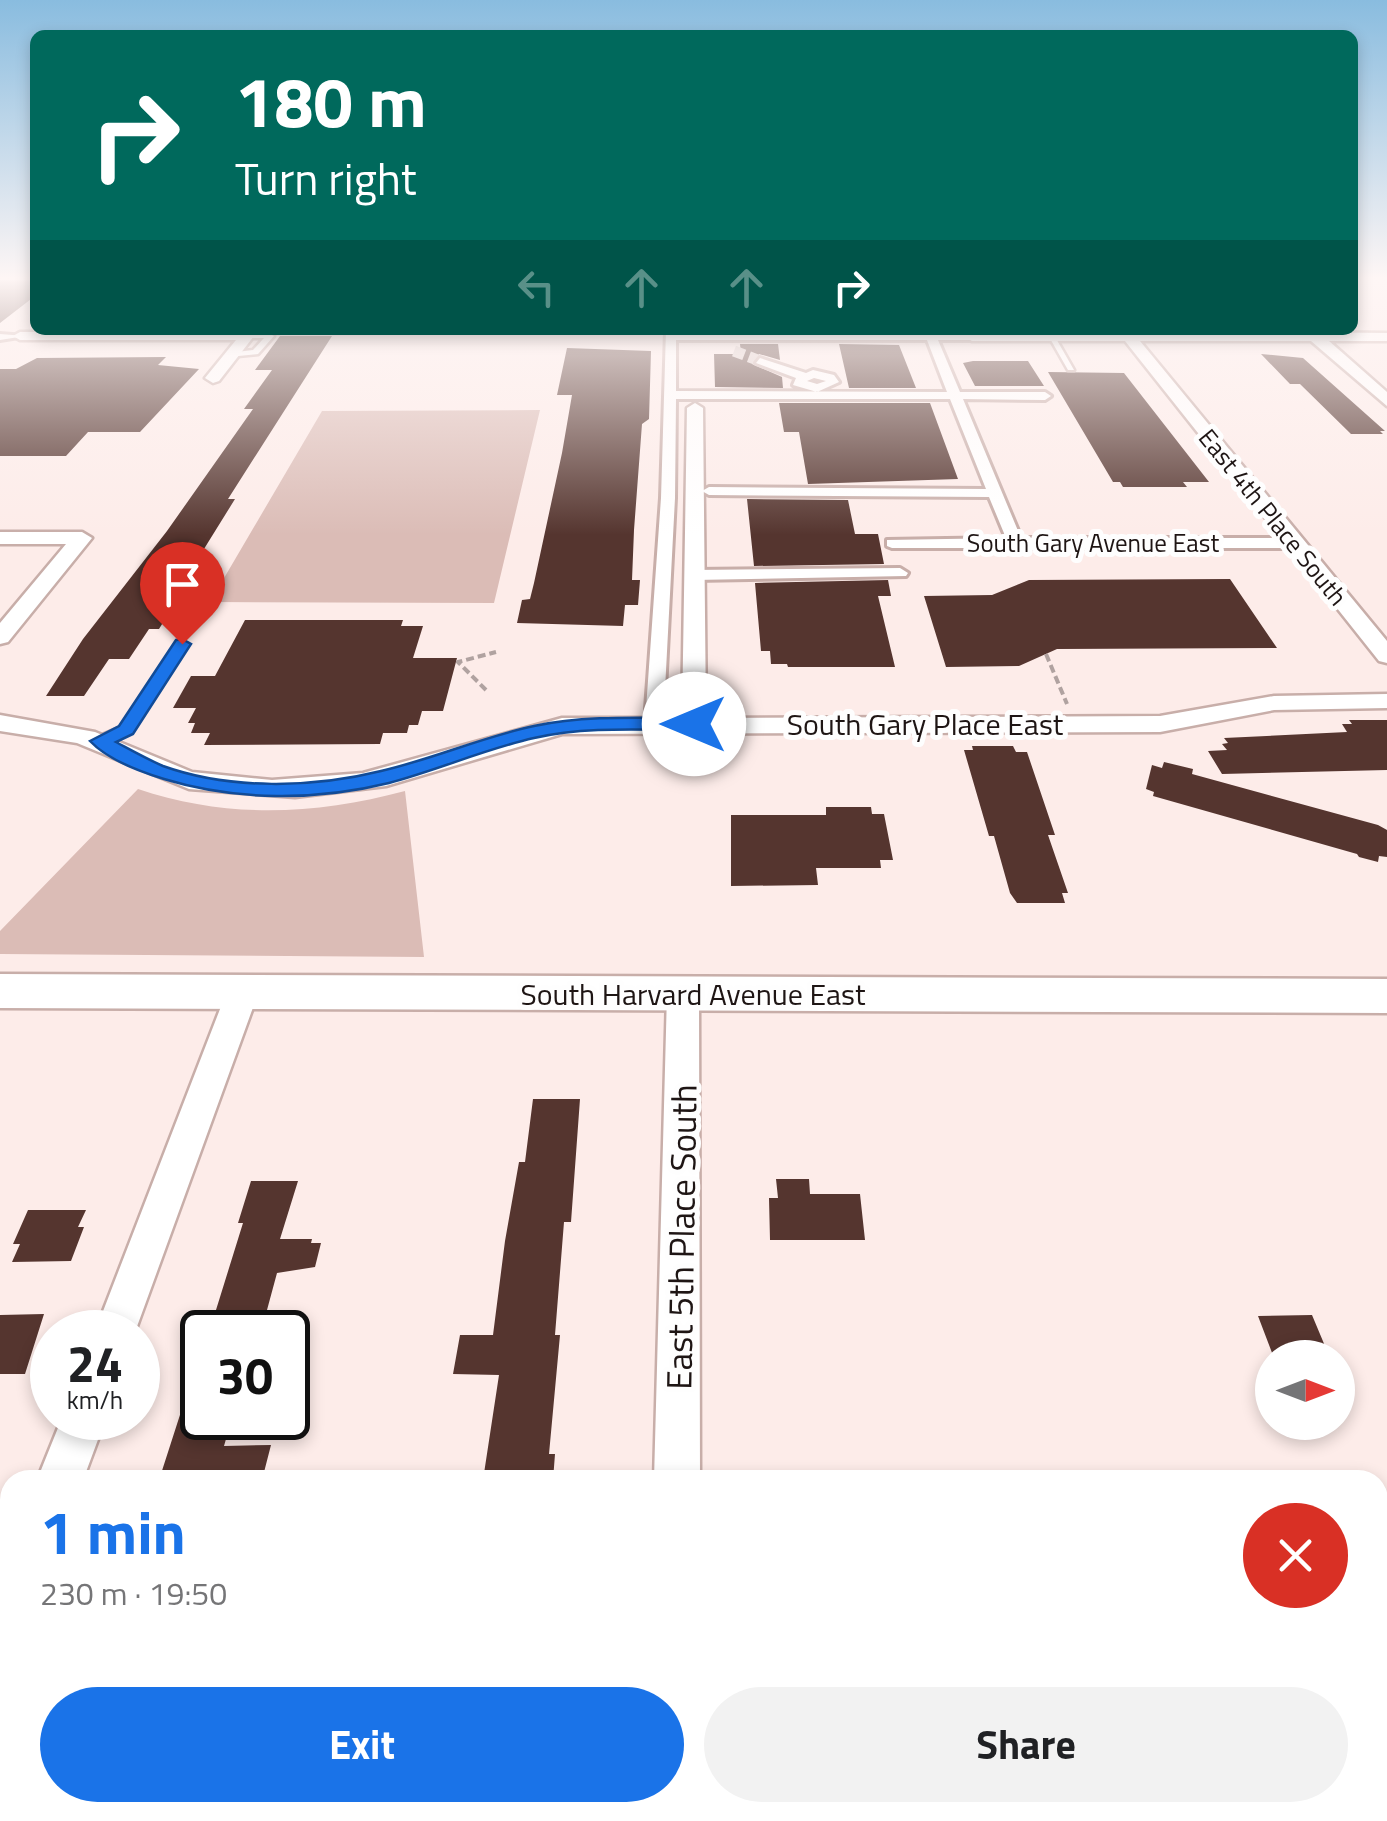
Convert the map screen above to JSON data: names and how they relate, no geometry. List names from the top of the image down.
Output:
{
  "streets": {
    "main road": ["South Harvard Avenue East"],
    "street": [
      "East 4th Place South",
      "South Gary Avenue East",
      "South Gary Place East",
      "East 5th Place South"
    ]
  },
  "crossings": [
    ["East 4th Place South", "South Gary Avenue East"],
    ["South Harvard Avenue East", "East 5th Place South"]
  ],
  "north": "right",
  "page": {
    "turn": ["180 m", "Turn right"],
    "speed": "24 km/h",
    "limit": "30",
    "heading": ["1 min", "230 m · 19:50"],
    "buttons": ["Exit", "Share"]
  }
}
